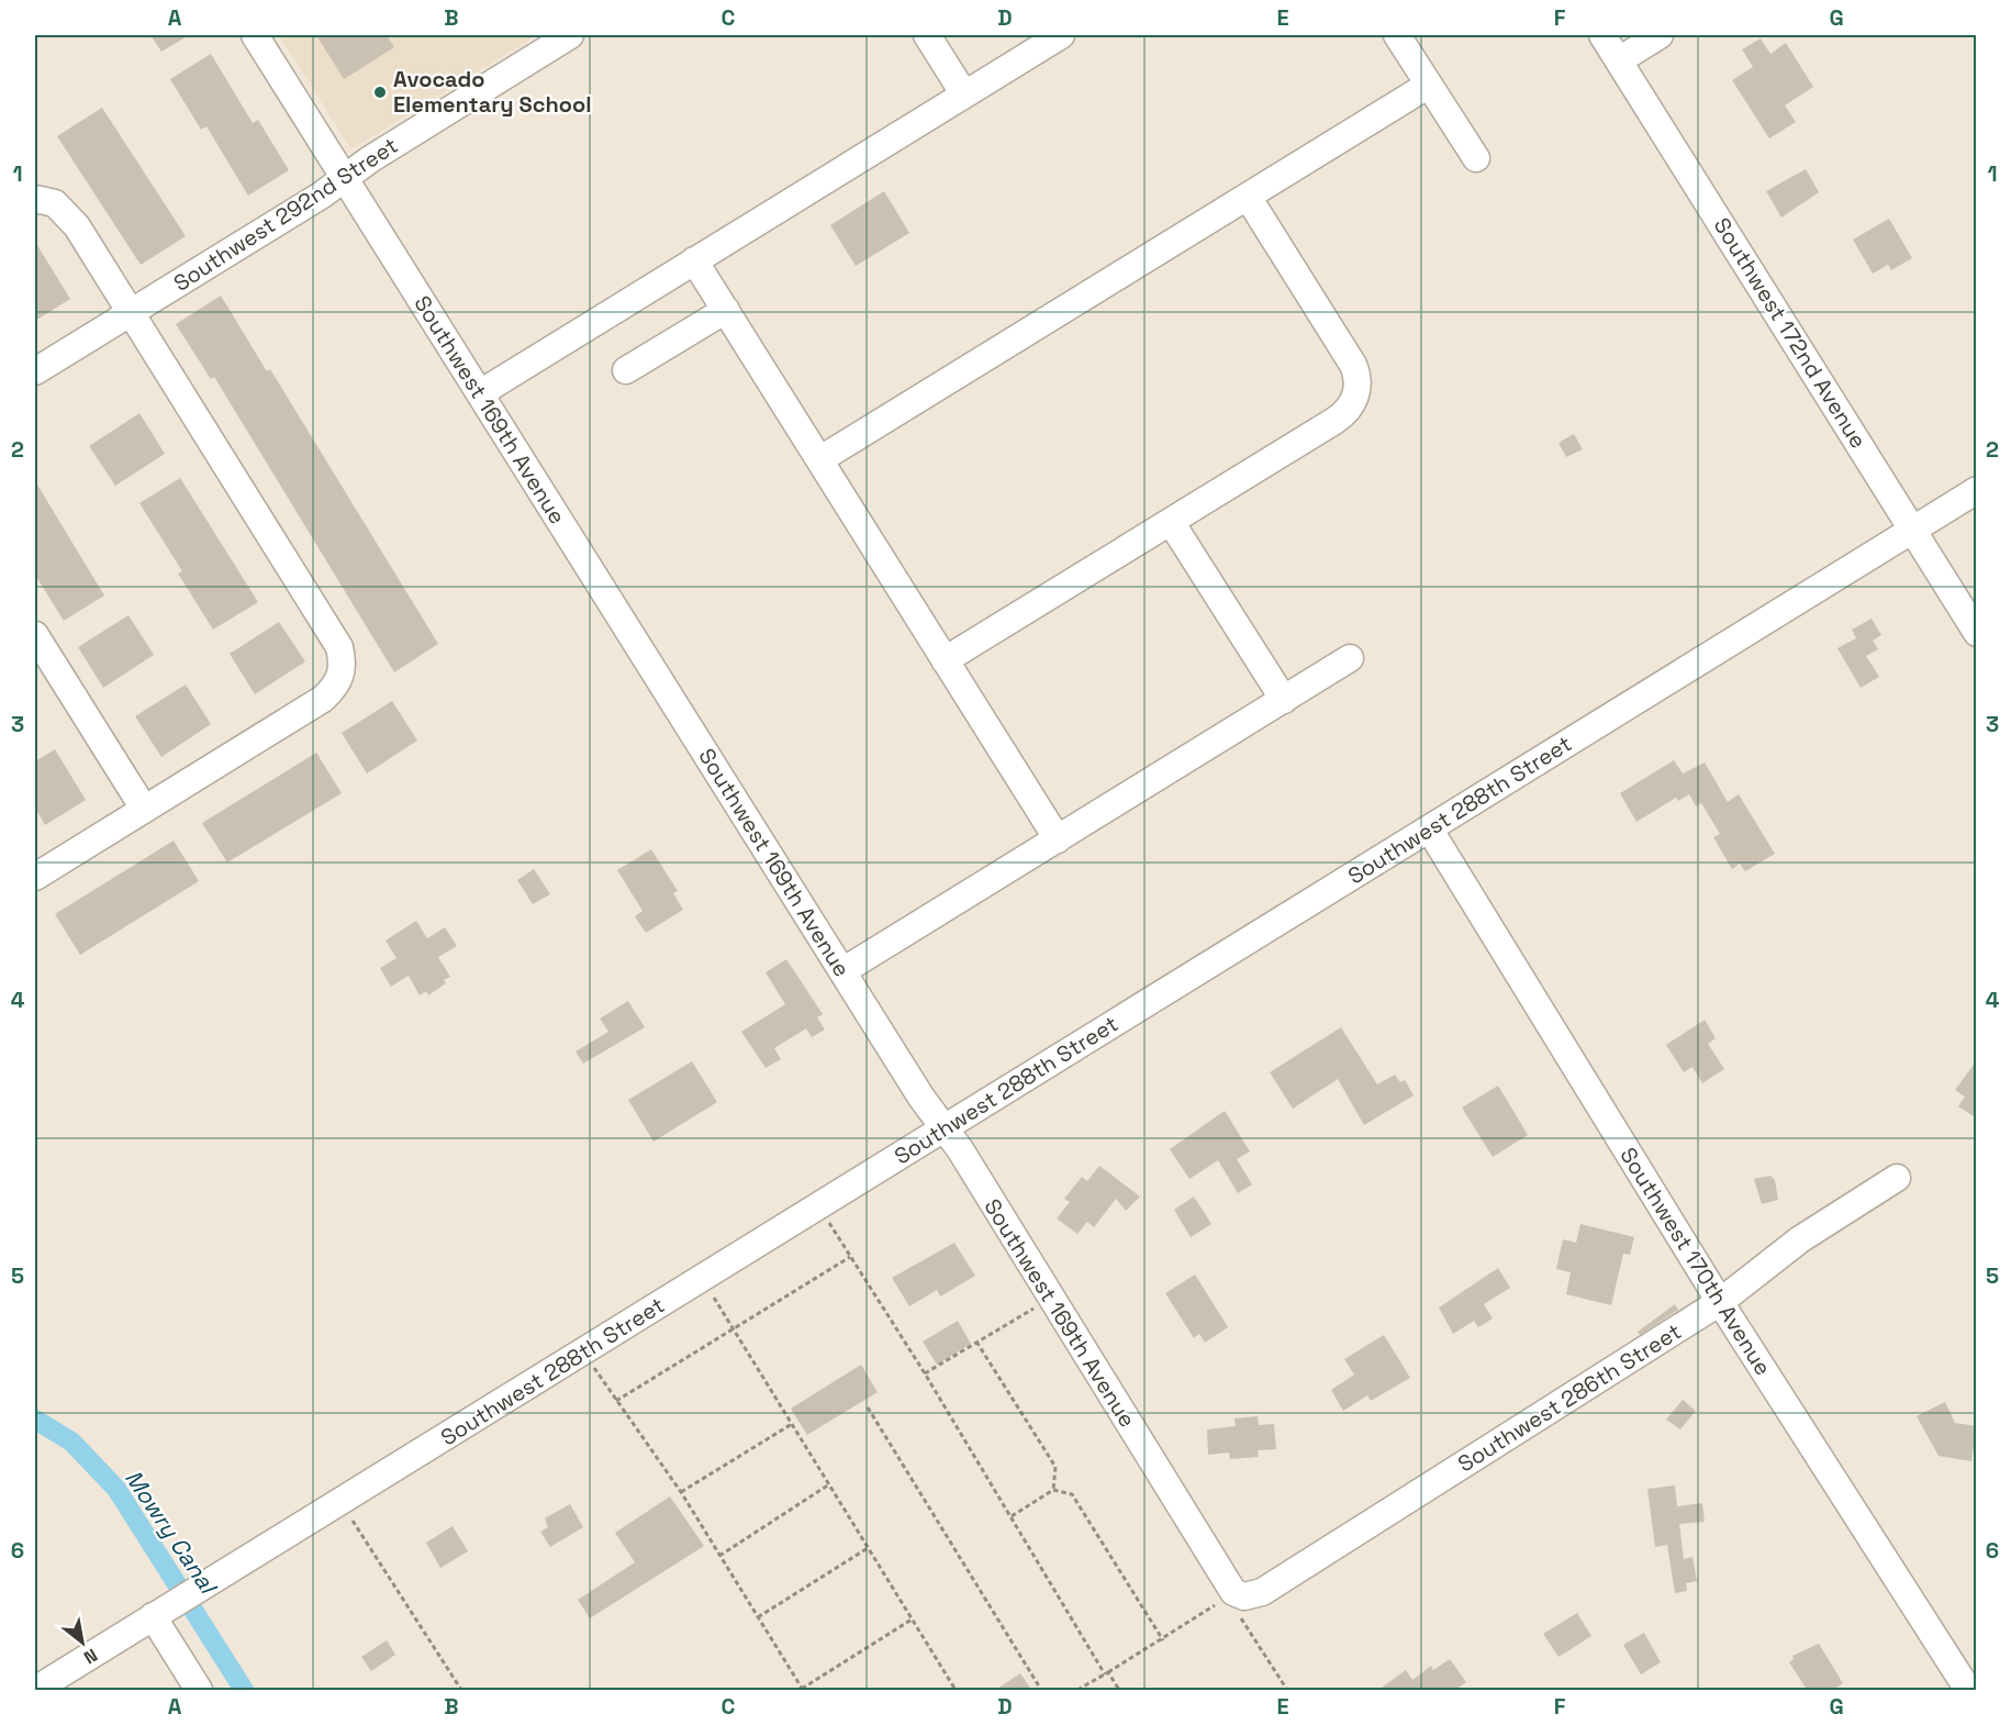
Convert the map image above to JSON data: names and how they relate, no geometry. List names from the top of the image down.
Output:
{
  "streets": {
    "street": [
      "Southwest 292nd Street",
      "Southwest 172nd Avenue",
      "Southwest 169th Avenue",
      "Southwest 288th Street",
      "Southwest 170th Avenue",
      "Southwest 286th Street"
    ]
  },
  "crossings": [
    ["Southwest 292nd Street", "Southwest 169th Avenue"],
    ["Southwest 172nd Avenue", "Southwest 288th Street"],
    ["Southwest 169th Avenue", "Southwest 288th Street"],
    ["Southwest 169th Avenue", "Southwest 286th Street"],
    ["Southwest 288th Street", "Southwest 170th Avenue"],
    ["Southwest 170th Avenue", "Southwest 286th Street"]
  ],
  "water": ["Mowry Canal"],
  "places": ["Avocado Elementary School"],
  "north": "bottom right",
  "grid": {
    "columns": [
      "A",
      "B",
      "C",
      "D",
      "E",
      "F",
      "G"
    ],
    "rows": [
      "1",
      "2",
      "3",
      "4",
      "5",
      "6"
    ]
  }
}
